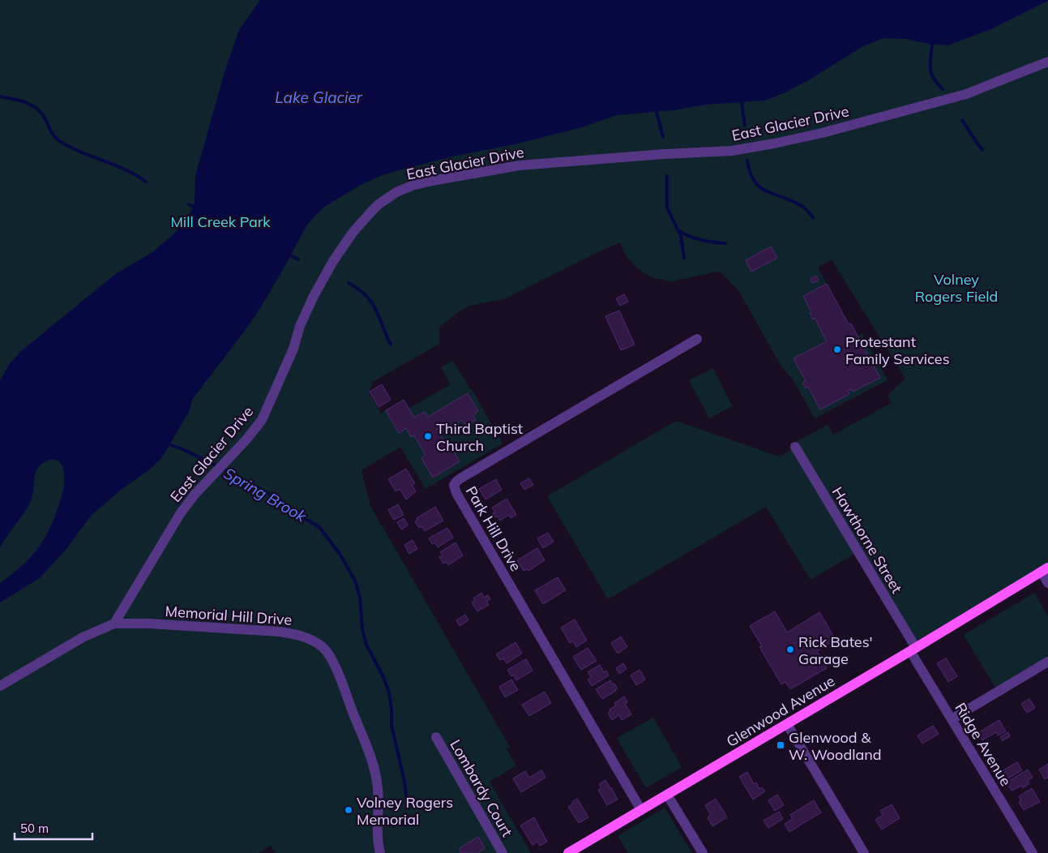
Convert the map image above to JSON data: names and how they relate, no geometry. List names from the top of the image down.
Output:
{
  "streets": {
    "main road": ["Glenwood Avenue"],
    "street": [
      "East Glacier Drive",
      "Park Hill Drive",
      "Hawthorne Street",
      "Memorial Hill Drive",
      "Ridge Avenue",
      "Lombardy Court"
    ]
  },
  "crossings": [
    ["East Glacier Drive", "Memorial Hill Drive"],
    ["Park Hill Drive", "Glenwood Avenue"],
    ["Hawthorne Street", "Glenwood Avenue"],
    ["Hawthorne Street", "Ridge Avenue"],
    ["Glenwood Avenue", "Ridge Avenue"]
  ],
  "water": ["Lake Glacier", "Spring Brook"],
  "parks": ["Mill Creek Park", "Volney Rogers Field"],
  "places": {
    "other": [
      "Protestant Family Services",
      "Third Baptist Church",
      "Rick Bates' Garage",
      "Volney Rogers Memorial"
    ],
    "transit": ["Glenwood & W. Woodland"]
  },
  "scale_bar": "50 m"
}
